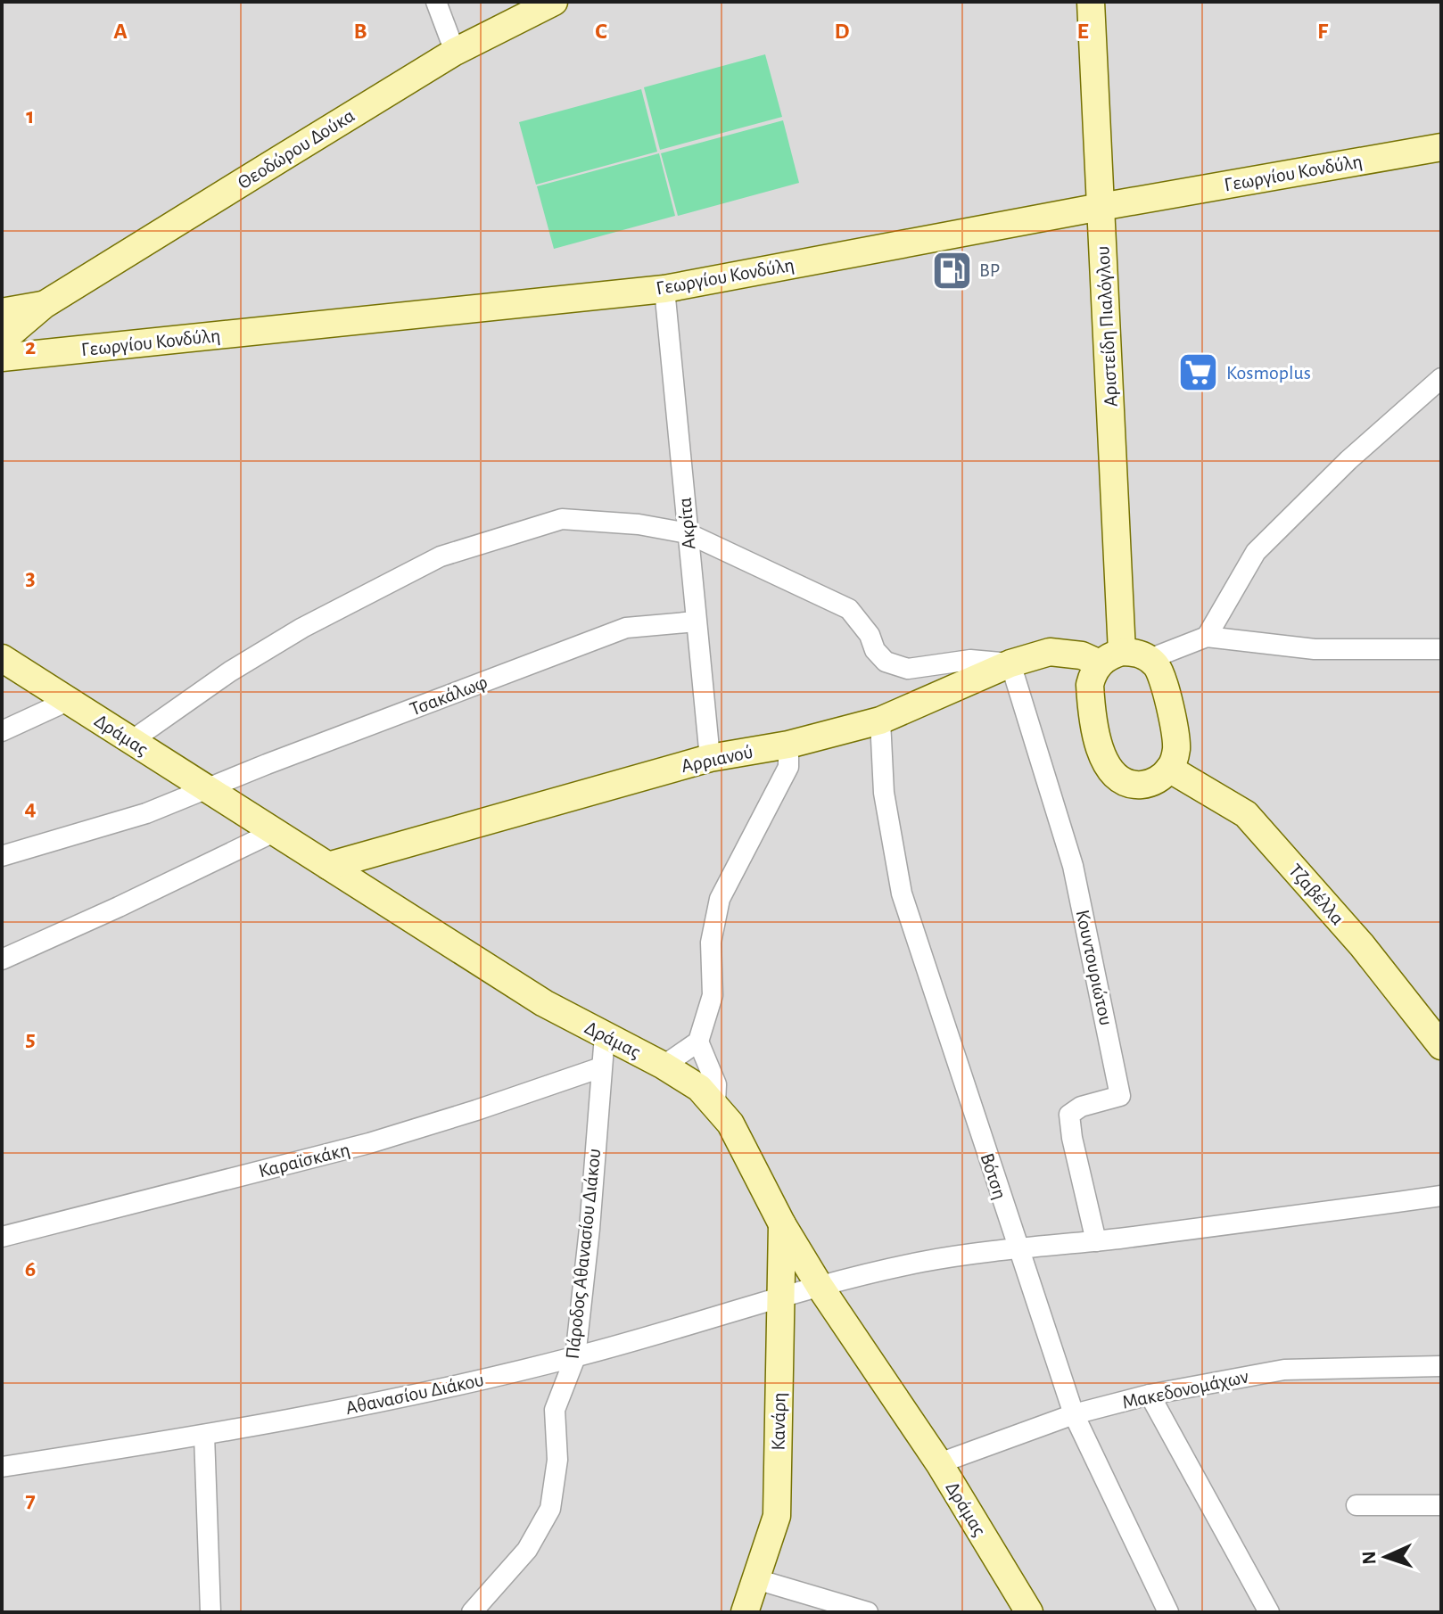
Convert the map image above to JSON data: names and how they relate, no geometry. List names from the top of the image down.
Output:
{
  "streets": {
    "street": [
      "Θεοδώρου Δούκα",
      "Γεωργίου Κονδύλη",
      "Αριστείδη Πιαλόγλου",
      "Ακρίτα",
      "Τσακάλωφ",
      "Δράμας",
      "Αρριανού",
      "Τζαβέλλα",
      "Κουντουριώτου",
      "Καραϊσκάκη",
      "Βότση",
      "Πάροδος Αθανασίου Διάκου",
      "Μακεδονομάχων",
      "Αθανασίου Διάκου",
      "Κανάρη"
    ]
  },
  "crossings": [
    ["Γεωργίου Κονδύλη", "Αριστείδη Πιαλόγλου"],
    ["Γεωργίου Κονδύλη", "Ακρίτα"],
    ["Αριστείδη Πιαλόγλου", "Αρριανού"],
    ["Αριστείδη Πιαλόγλου", "Τζαβέλλα"],
    ["Ακρίτα", "Τσακάλωφ"],
    ["Ακρίτα", "Αρριανού"],
    ["Τσακάλωφ", "Δράμας"],
    ["Δράμας", "Αρριανού"],
    ["Δράμας", "Πάροδος Αθανασίου Διάκου"],
    ["Δράμας", "Μακεδονομάχων"],
    ["Δράμας", "Αθανασίου Διάκου"],
    ["Δράμας", "Κανάρη"],
    ["Αρριανού", "Τζαβέλλα"],
    ["Αρριανού", "Κουντουριώτου"],
    ["Αρριανού", "Βότση"],
    ["Καραϊσκάκη", "Πάροδος Αθανασίου Διάκου"],
    ["Βότση", "Μακεδονομάχων"],
    ["Πάροδος Αθανασίου Διάκου", "Αθανασίου Διάκου"],
    ["Αθανασίου Διάκου", "Κανάρη"]
  ],
  "places": {
    "fuel station": ["BP"],
    "supermarket": ["Kosmoplus"]
  },
  "north": "left",
  "grid": {
    "columns": [
      "A",
      "B",
      "C",
      "D",
      "E",
      "F"
    ],
    "rows": [
      "1",
      "2",
      "3",
      "4",
      "5",
      "6",
      "7"
    ]
  }
}
